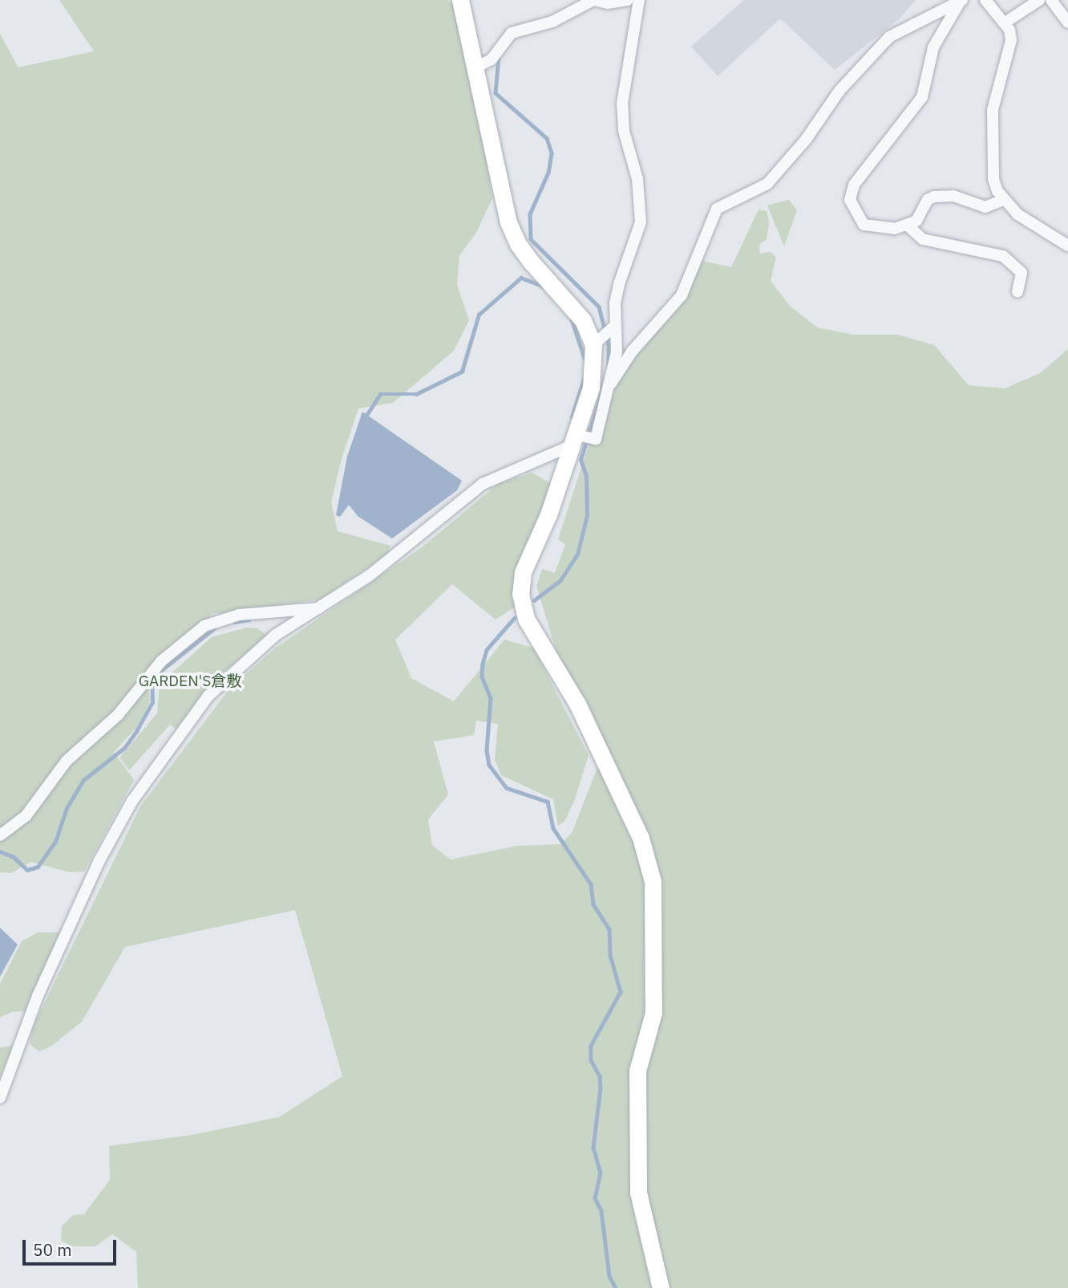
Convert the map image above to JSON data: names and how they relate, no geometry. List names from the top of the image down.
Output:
{
  "parks": ["GARDEN'S倉敷"],
  "scale_bar": "50 m"
}
